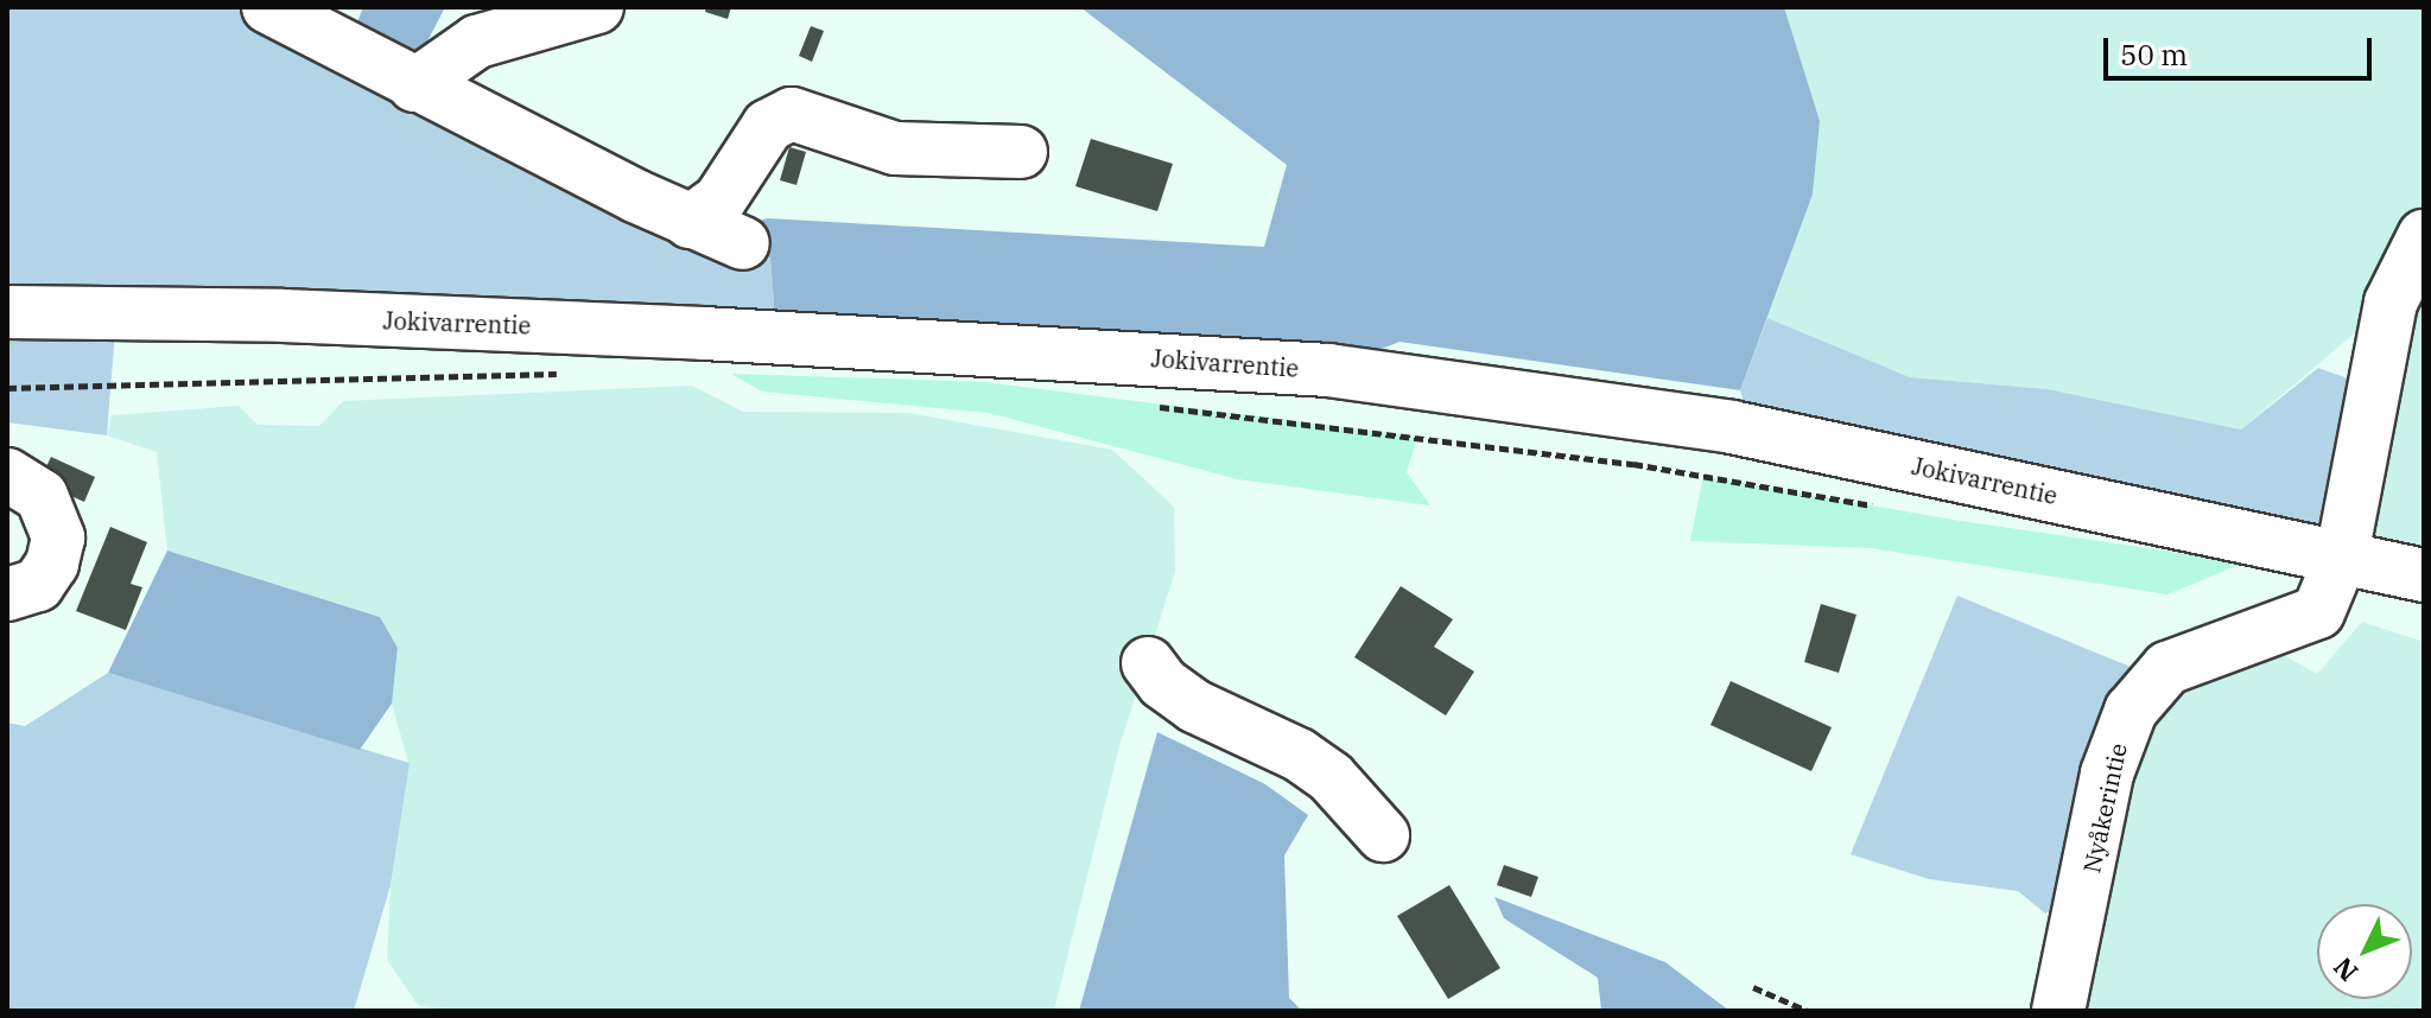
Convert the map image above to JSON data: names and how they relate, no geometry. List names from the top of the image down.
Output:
{
  "streets": {
    "street": ["Jokivarrentie", "Nyåkerintie"]
  },
  "crossings": [
    ["Jokivarrentie", "Nyåkerintie"]
  ],
  "scale_bar": "50 m",
  "north": "bottom left"
}
